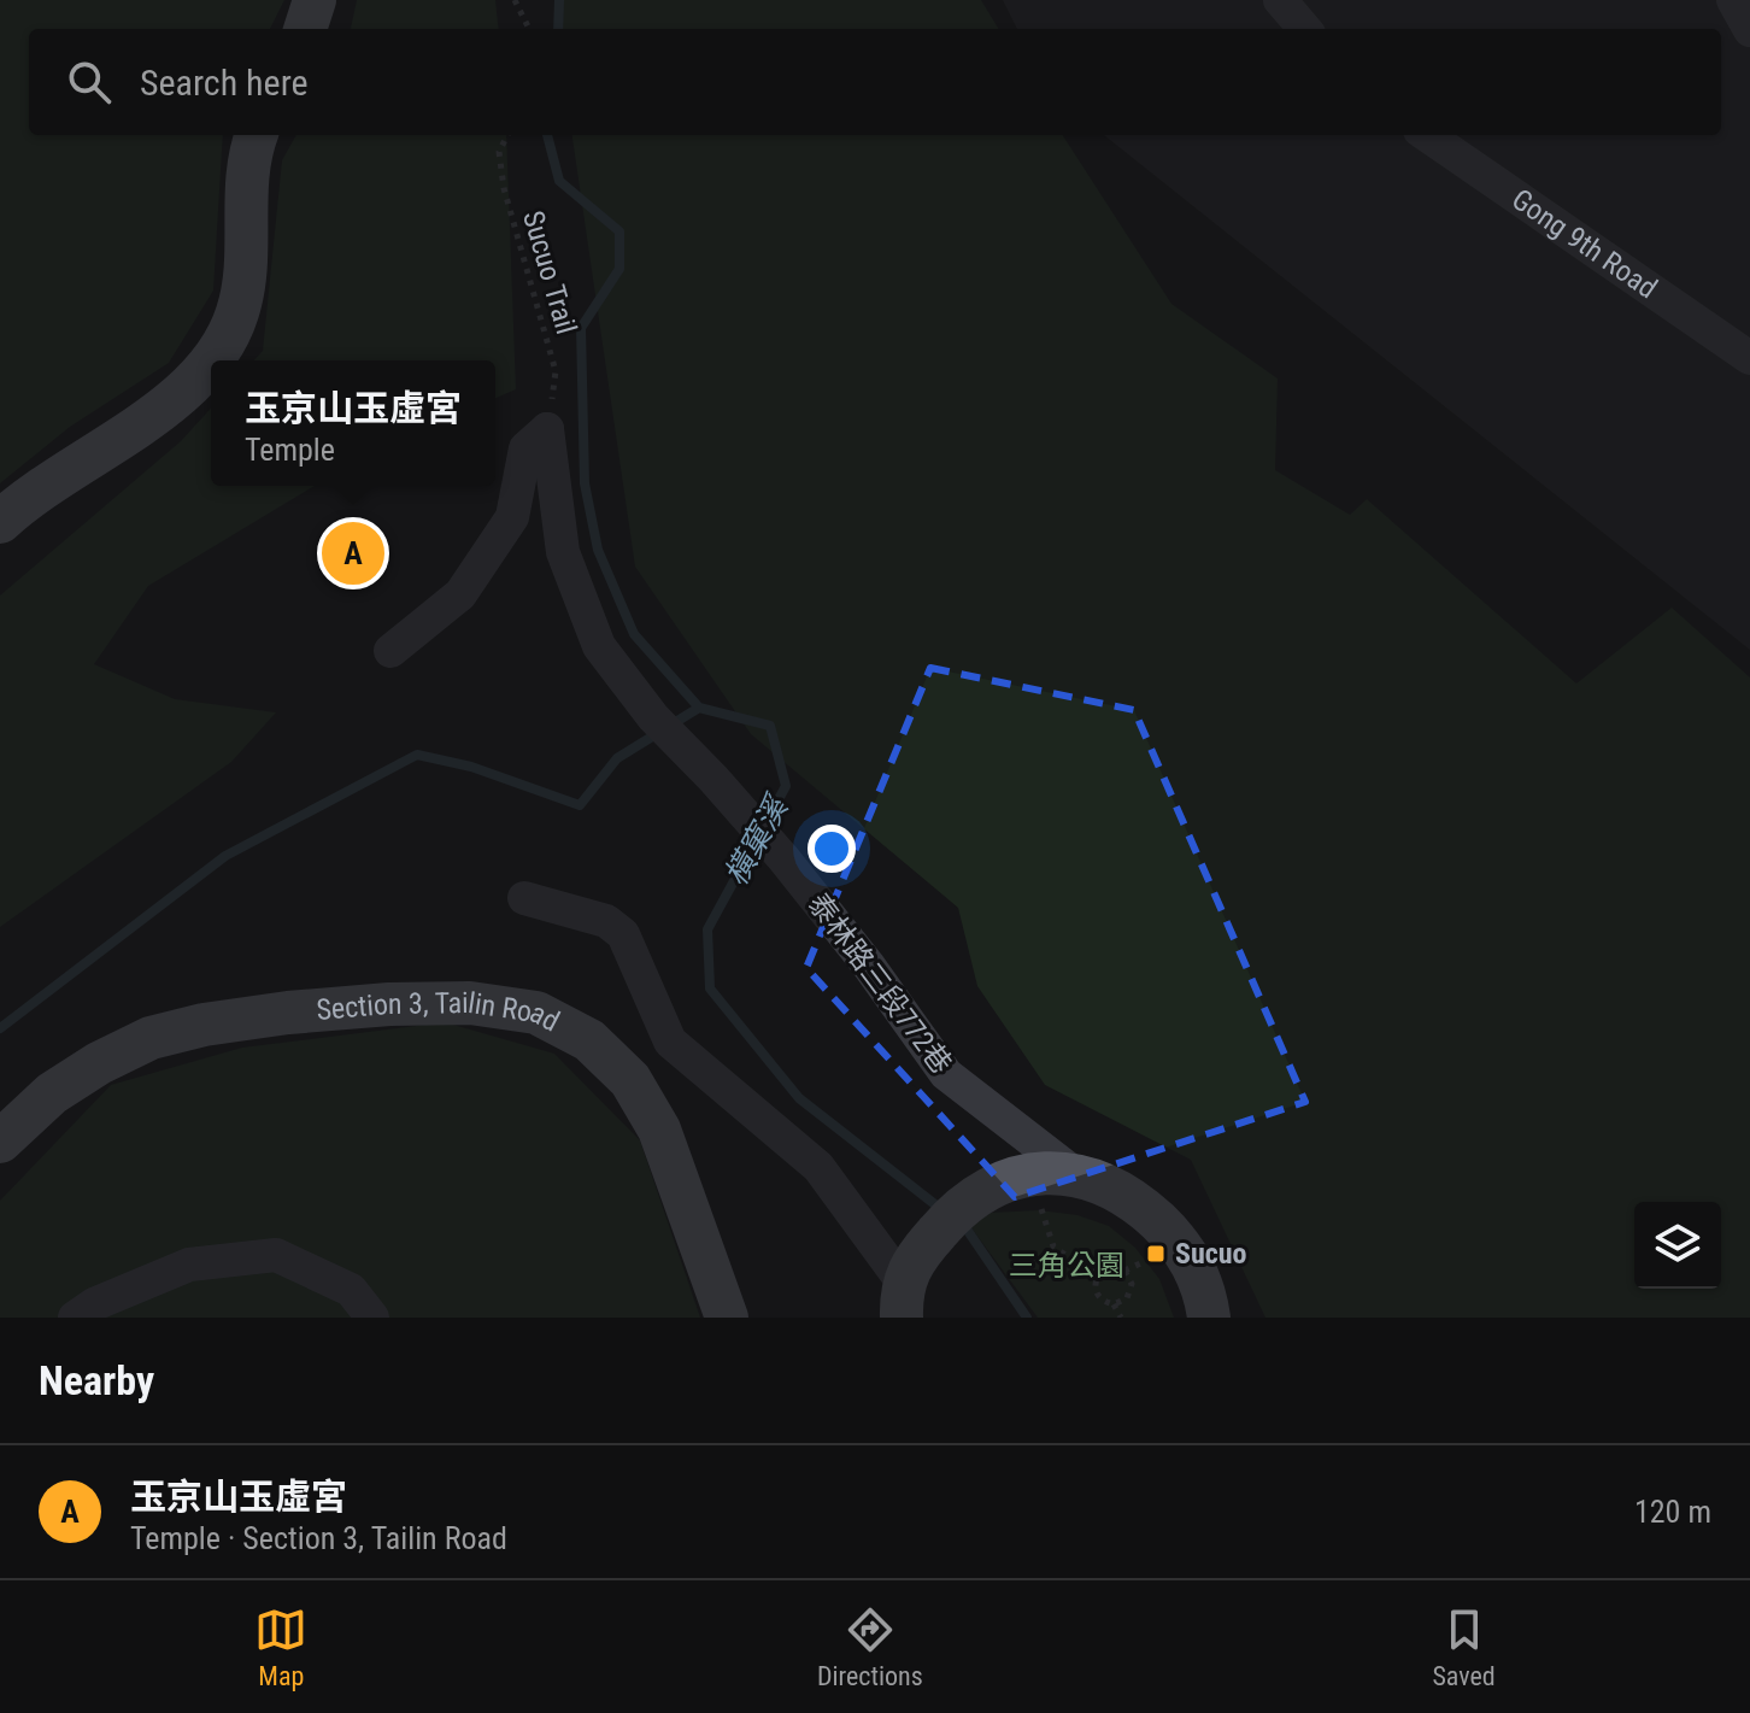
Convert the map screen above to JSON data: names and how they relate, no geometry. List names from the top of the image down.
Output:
{
  "streets": {
    "main road": ["Section 3, Tailin Road"],
    "street": ["Gong 9th Road", "泰林路三段772巷"],
    "path": ["Sucuo Trail"]
  },
  "crossings": [
    ["Sucuo Trail", "泰林路三段772巷"]
  ],
  "water": ["橫窠溪"],
  "parks": ["三角公園"],
  "places": {
    "transit": ["Sucuo"]
  },
  "page": {
    "search": "Search here",
    "popup": ["玉京山玉虛宮", "Temple"],
    "pins": "A",
    "heading": "Nearby",
    "list": [
      {
        "mark": "A",
        "name": "玉京山玉虛宮",
        "note": "Temple · Section 3, Tailin Road",
        "value": "120 m"
      }
    ],
    "nav": ["Map", "Directions", "Saved"]
  }
}
